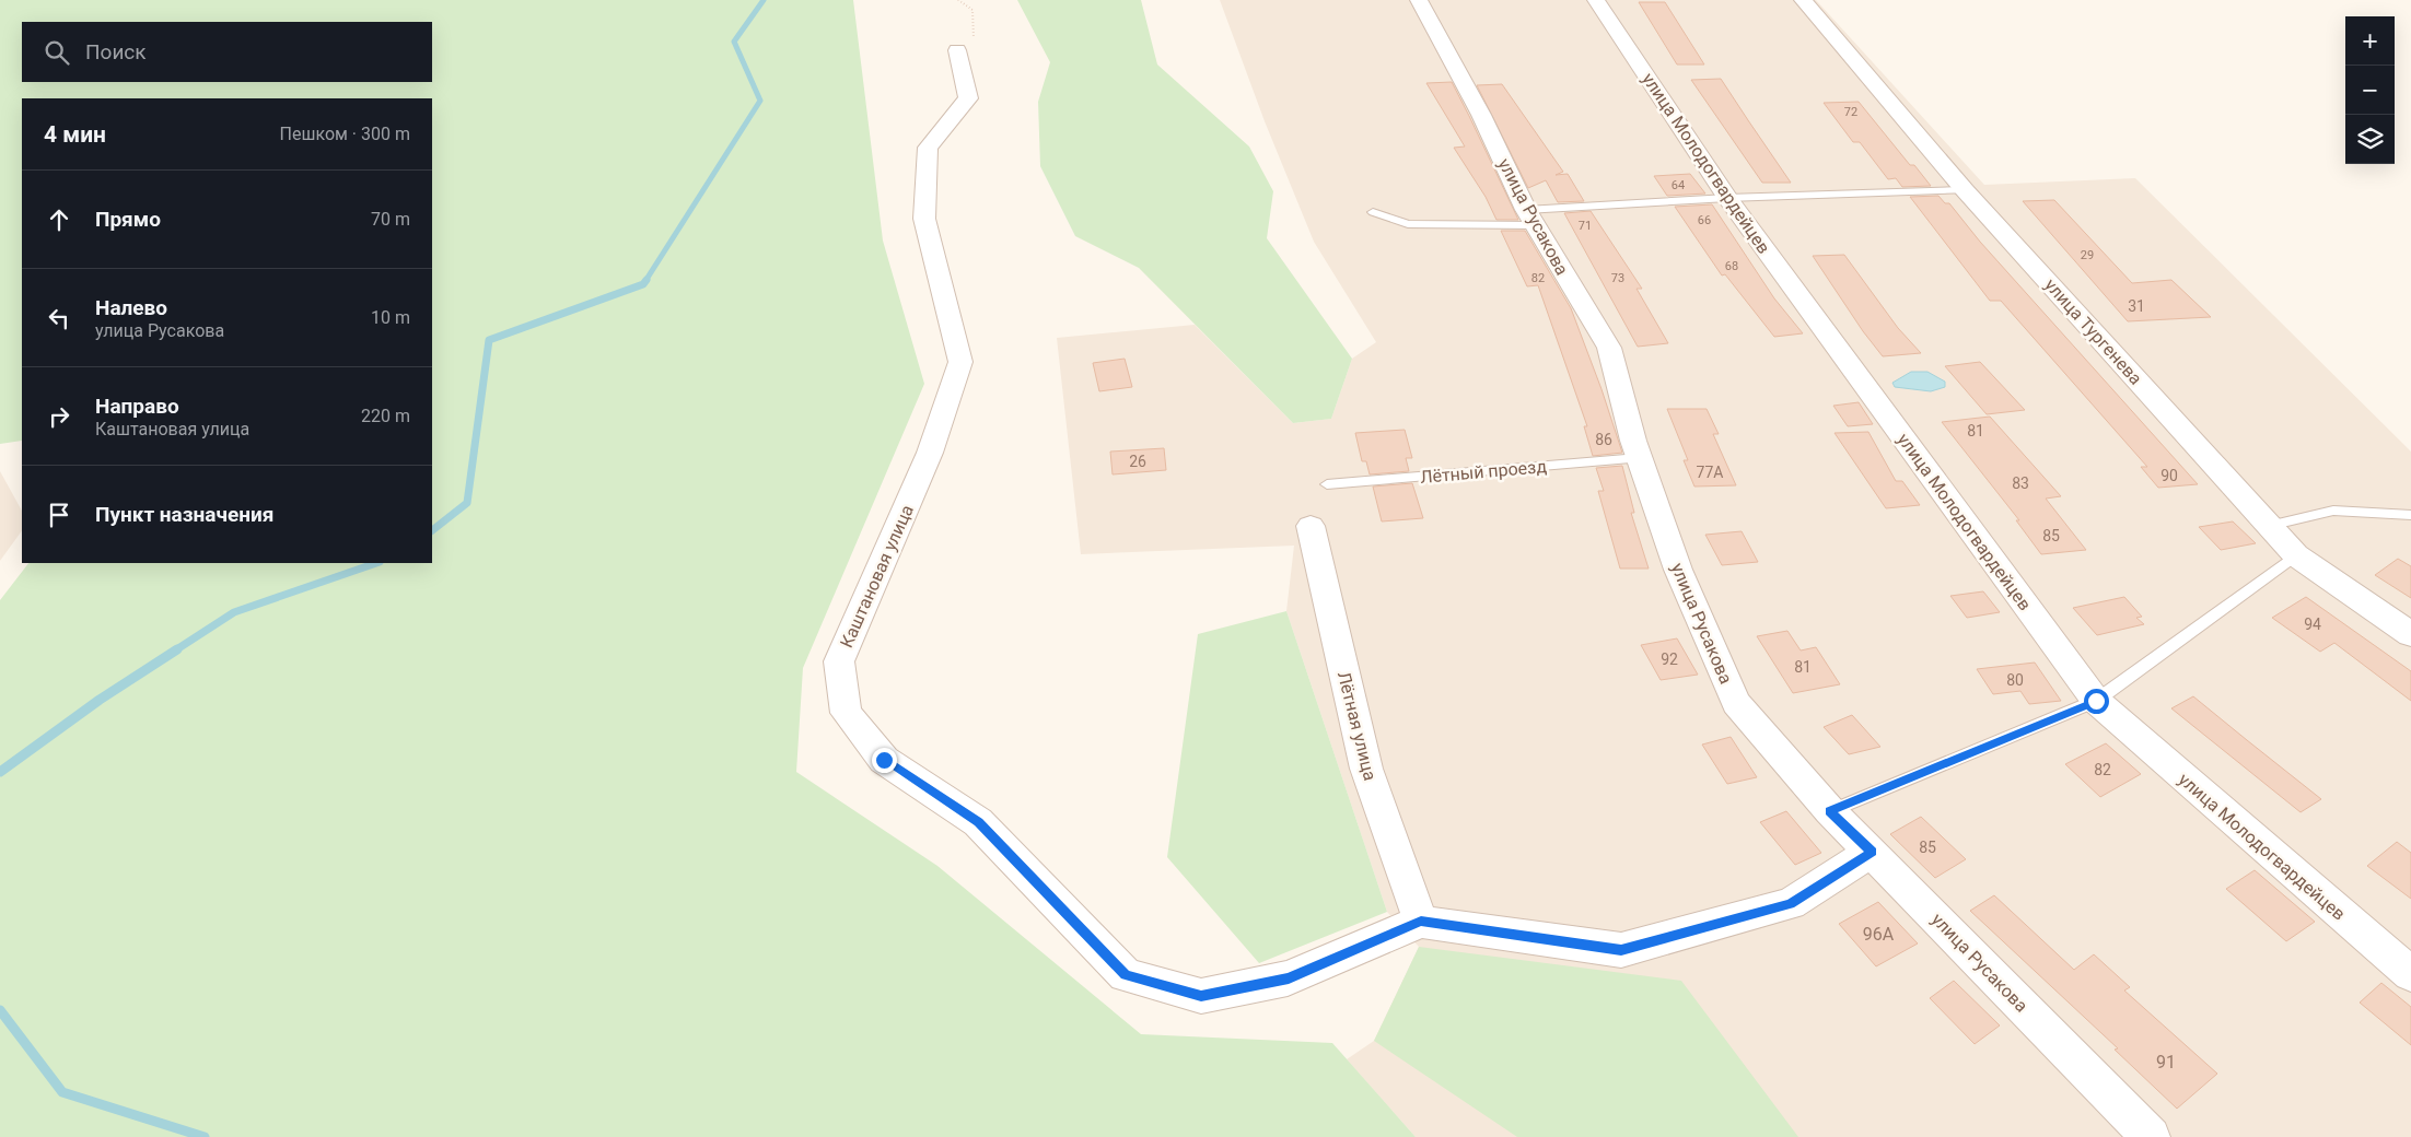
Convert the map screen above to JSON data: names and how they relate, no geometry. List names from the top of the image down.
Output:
{
  "streets": {
    "street": [
      "улица Молодогвардейцев",
      "улица Русакова",
      "улица Тургенева",
      "Каштановая улица",
      "Лётная улица"
    ],
    "lane": ["Лётный проезд"]
  },
  "crossings": [
    ["улица Русакова", "Лётный проезд"],
    ["Каштановая улица", "Лётная улица"]
  ],
  "house_numbers": [
    "72",
    "64",
    "66",
    "71",
    "29",
    "68",
    "82",
    "73",
    "31",
    "81",
    "86",
    "26",
    "77А",
    "90",
    "83",
    "85",
    "94",
    "92",
    "81",
    "80",
    "82",
    "85",
    "96А",
    "91"
  ],
  "page": {
    "map_buttons": ["+", "−"],
    "search": "Поиск",
    "heading": ["4 мин", "Пешком · 300 m"],
    "list": [
      ["Прямо", "70 m"],
      ["Налево", "улица Русакова", "10 m"],
      ["Направо", "Каштановая улица", "220 m"],
      "Пункт назначения"
    ]
  }
}
